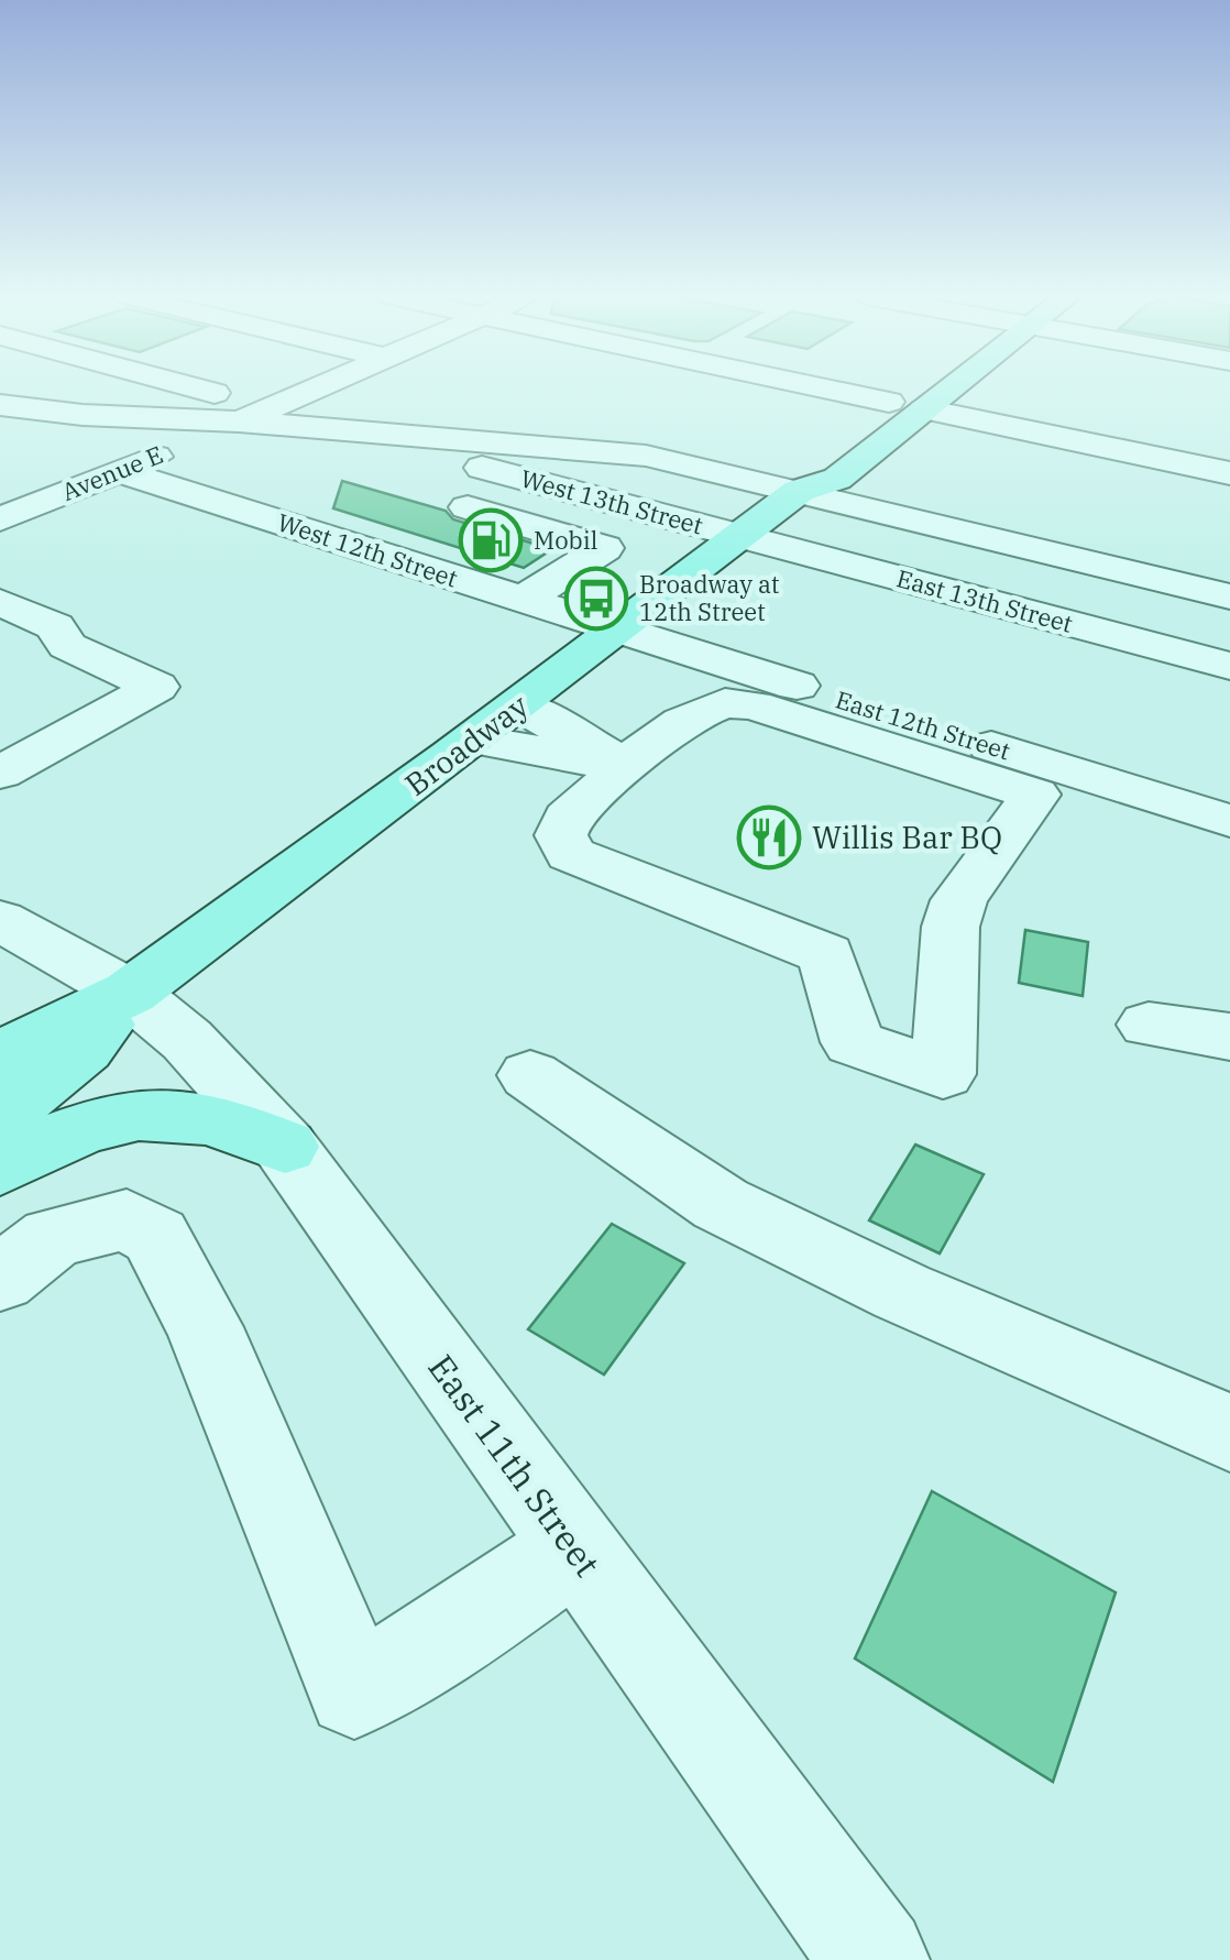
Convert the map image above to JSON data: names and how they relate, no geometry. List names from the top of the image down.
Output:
{
  "streets": {
    "main road": ["Broadway"],
    "street": [
      "Avenue E",
      "West 13th Street",
      "West 12th Street",
      "East 13th Street",
      "East 12th Street",
      "East 11th Street"
    ]
  },
  "crossings": [
    ["Avenue E", "West 12th Street"],
    ["West 13th Street", "East 13th Street"],
    ["West 13th Street", "Broadway"],
    ["West 12th Street", "East 12th Street"],
    ["West 12th Street", "Broadway"],
    ["East 13th Street", "Broadway"],
    ["East 12th Street", "Broadway"],
    ["Broadway", "East 11th Street"]
  ],
  "places": {
    "fuel station": ["Mobil"],
    "bus stop": ["Broadway at 12th Street"],
    "restaurant": ["Willis Bar BQ"]
  }
}
